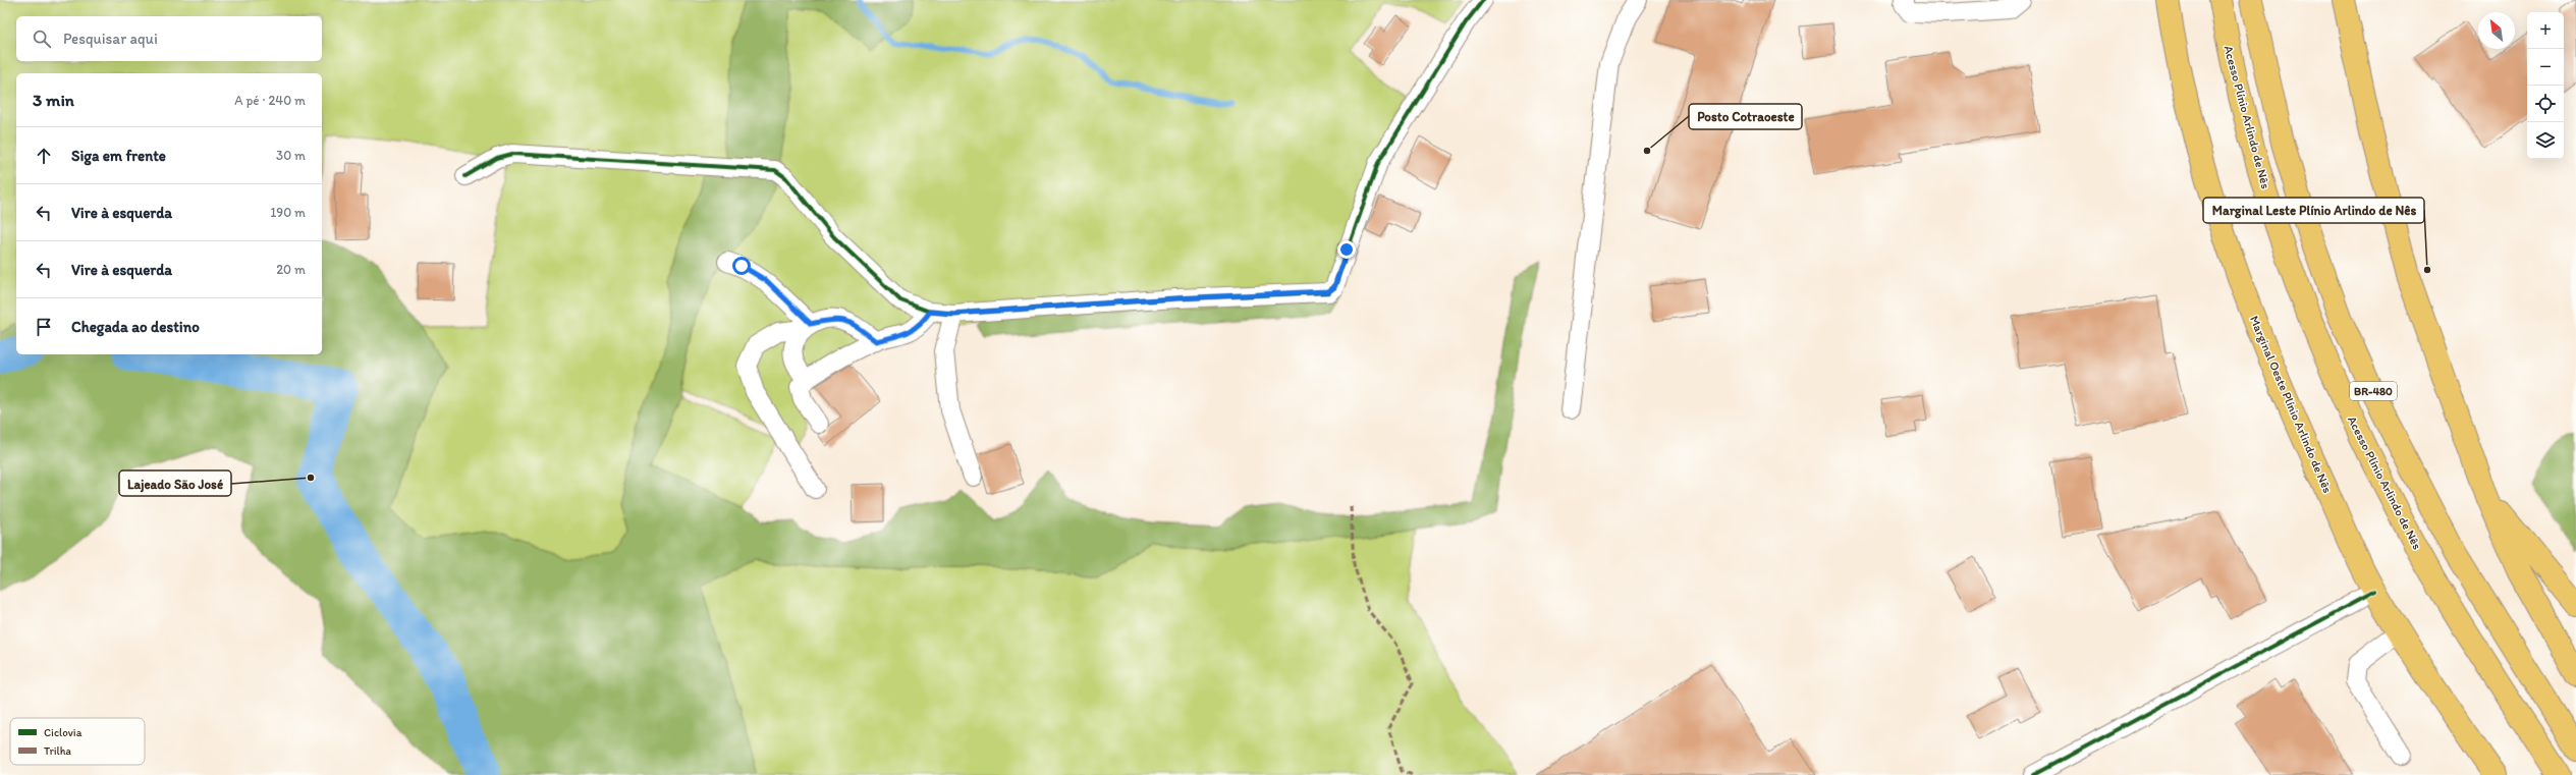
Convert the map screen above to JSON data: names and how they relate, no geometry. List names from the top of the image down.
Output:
{
  "streets": {
    "main road": ["Acesso Plínio Arlindo de Nês", "BR-480", "Marginal Oeste Plínio Arlindo de Nês"]
  },
  "places": ["Posto Cotraoeste", "Marginal Leste Plínio Arlindo de Nês", "Lajeado São José"],
  "legend": ["Ciclovia", "Trilha"],
  "north": "top left",
  "page": {
    "map_buttons": ["+", "−"],
    "search": "Pesquisar aqui",
    "heading": ["3 min", "A pé · 240 m"],
    "list": [
      ["Siga em frente", "30 m"],
      ["Vire à esquerda", "190 m"],
      ["Vire à esquerda", "20 m"],
      "Chegada ao destino"
    ]
  }
}
